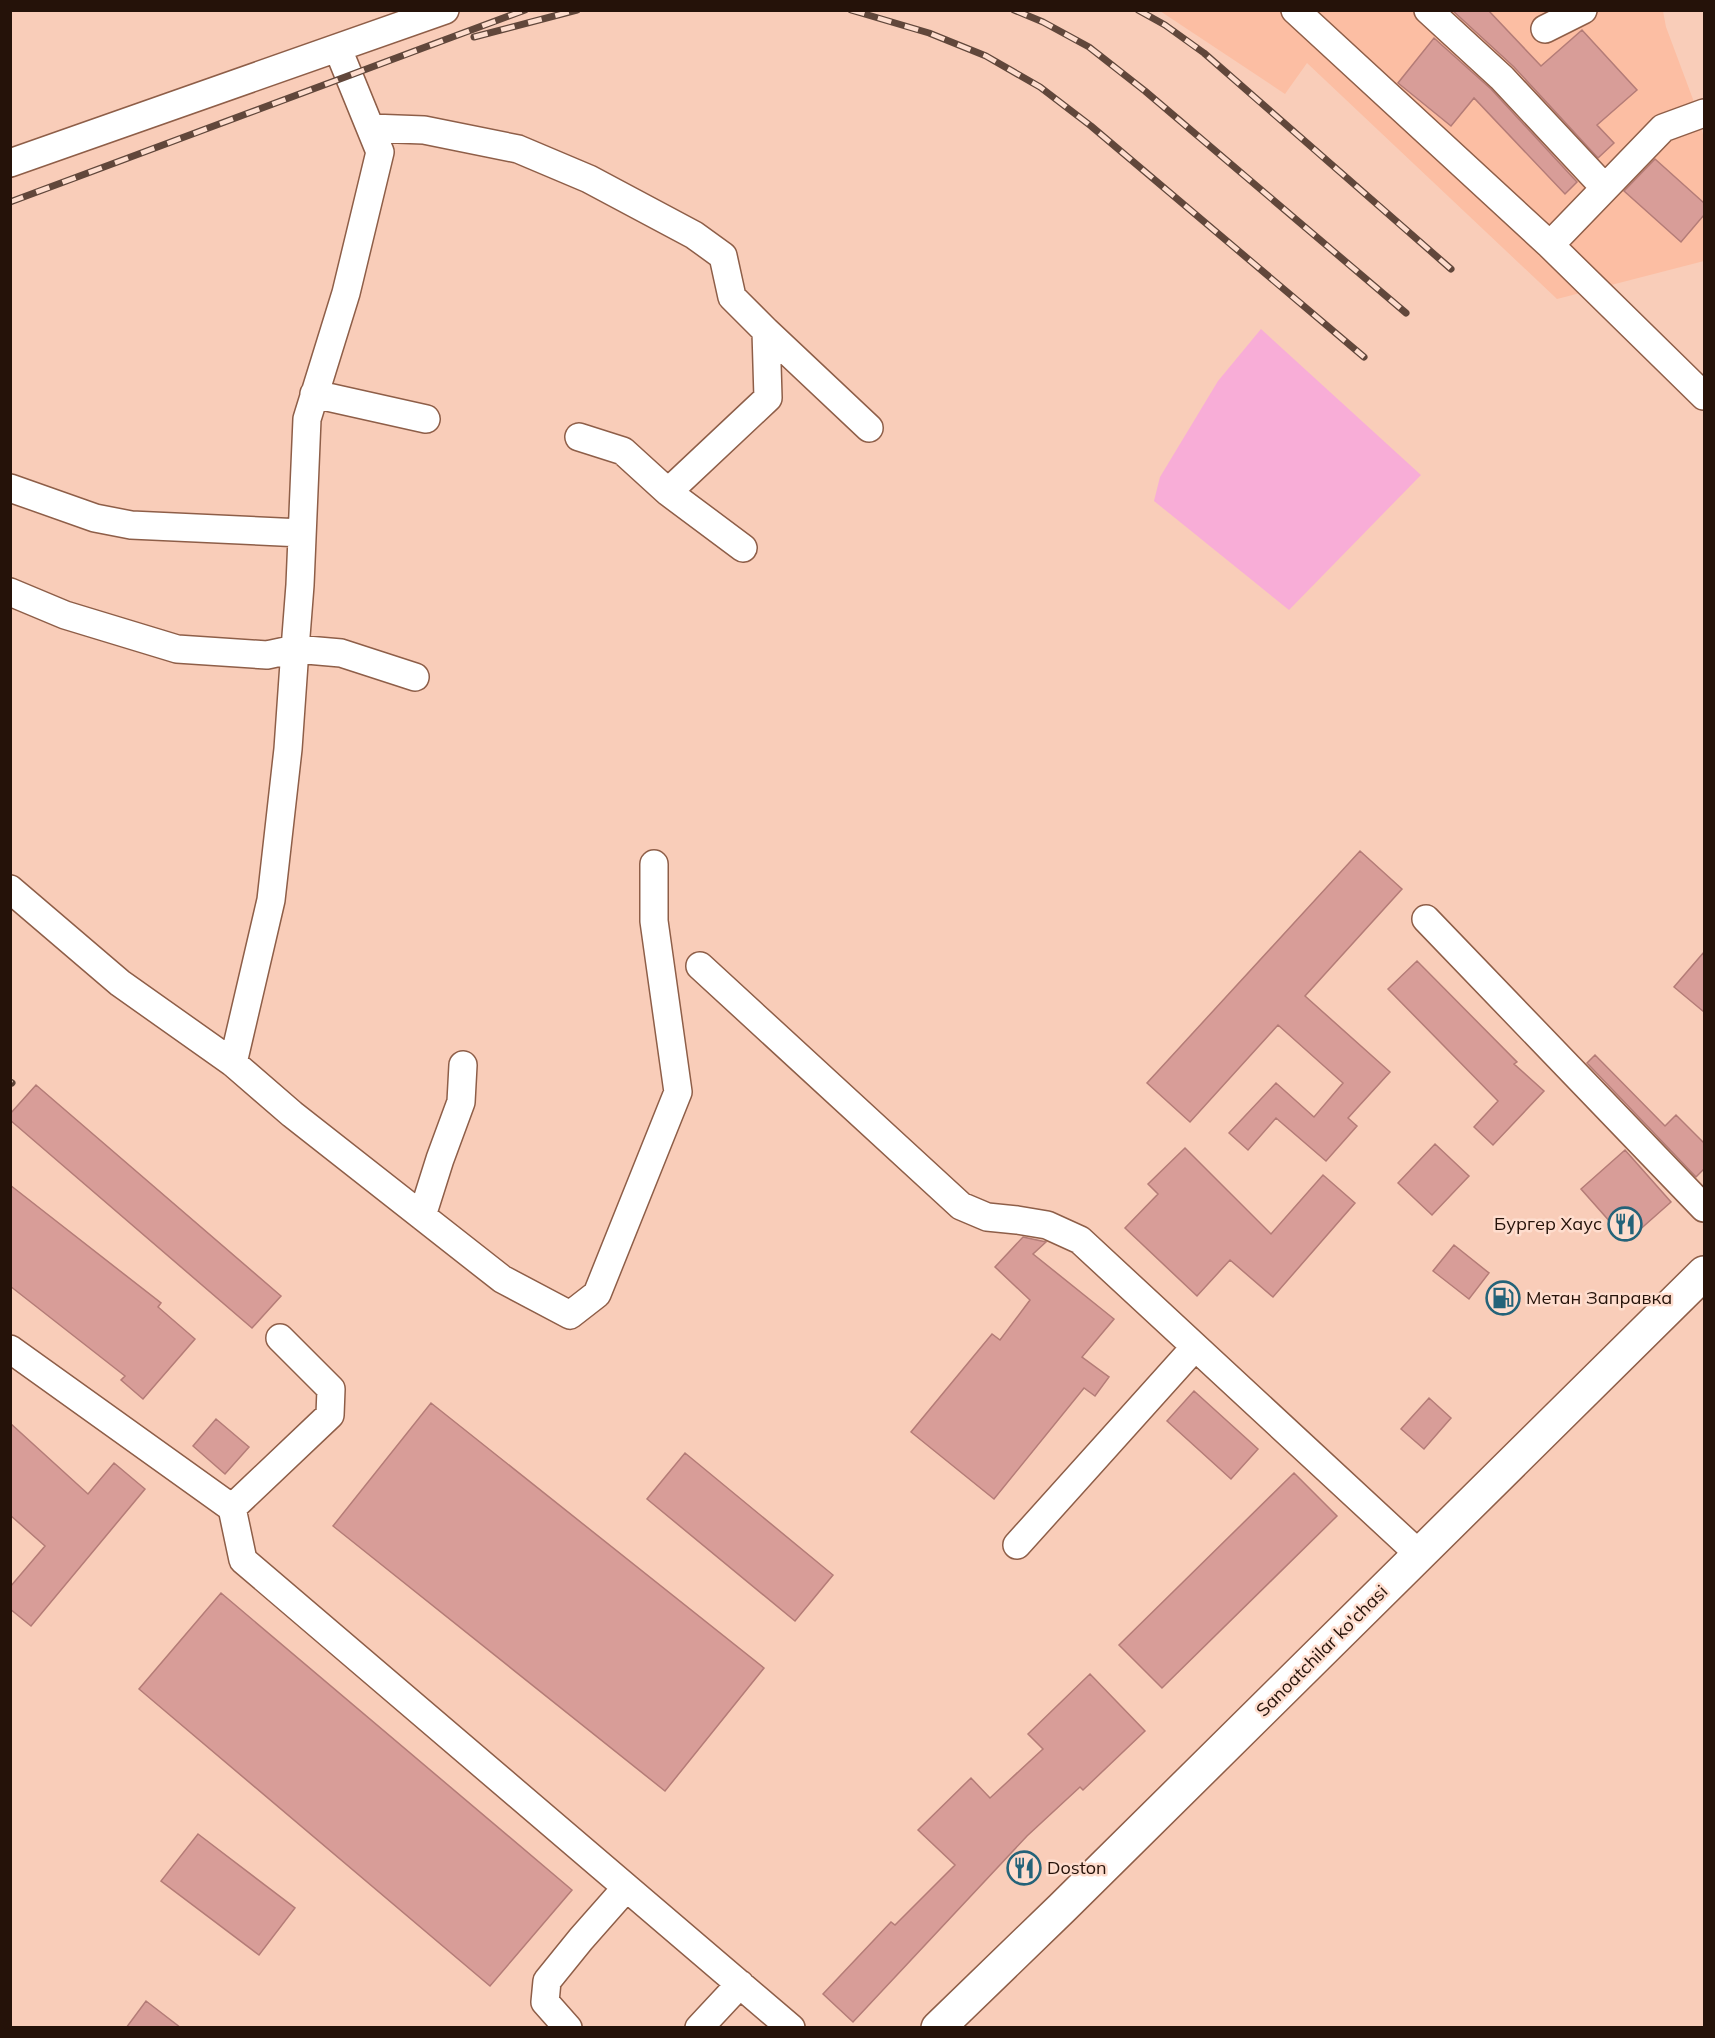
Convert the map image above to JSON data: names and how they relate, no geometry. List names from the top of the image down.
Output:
{
  "streets": {
    "main road": ["Sanoatchilar ko'chasi"]
  },
  "places": {
    "restaurant": ["Бургер Хаус", "Doston"],
    "fuel station": ["Метан Заправка"]
  }
}
